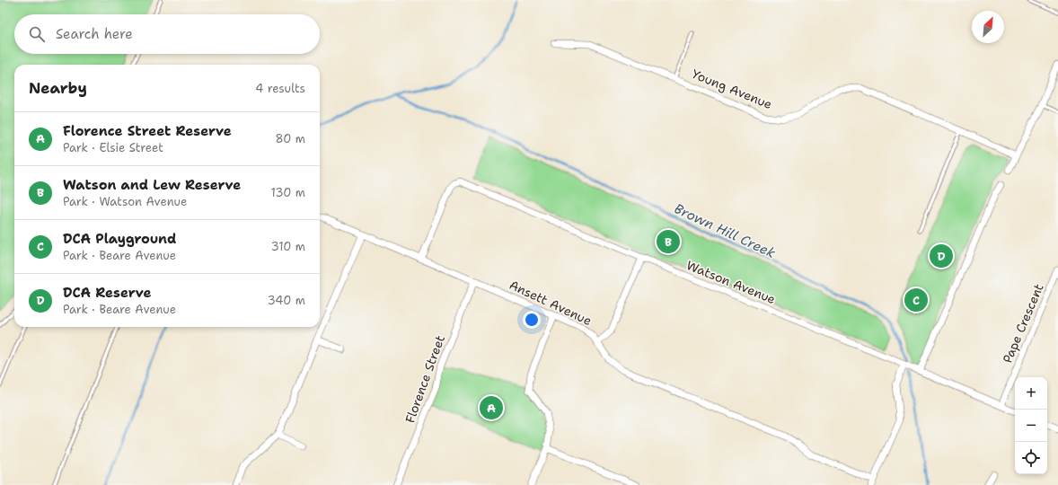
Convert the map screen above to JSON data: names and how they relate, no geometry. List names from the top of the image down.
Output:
{
  "streets": {
    "street": [
      "Young Avenue",
      "Watson Avenue",
      "Ansett Avenue",
      "Pape Crescent",
      "Florence Street"
    ]
  },
  "crossings": [
    ["Watson Avenue", "Ansett Avenue"],
    ["Watson Avenue", "Pape Crescent"],
    ["Ansett Avenue", "Florence Street"]
  ],
  "water": ["Brown Hill Creek"],
  "north": "top right",
  "page": {
    "search": "Search here",
    "heading": ["Nearby", "4 results"],
    "list": [
      {
        "mark": "A",
        "name": "Florence Street Reserve",
        "note": "Park · Elsie Street",
        "value": "80 m"
      },
      {
        "mark": "B",
        "name": "Watson and Lew Reserve",
        "note": "Park · Watson Avenue",
        "value": "130 m"
      },
      {
        "mark": "C",
        "name": "DCA Playground",
        "note": "Park · Beare Avenue",
        "value": "310 m"
      },
      {
        "mark": "D",
        "name": "DCA Reserve",
        "note": "Park · Beare Avenue",
        "value": "340 m"
      }
    ],
    "pins": [
      "B",
      "D",
      "C",
      "A"
    ],
    "map_buttons": ["+", "−"]
  }
}
